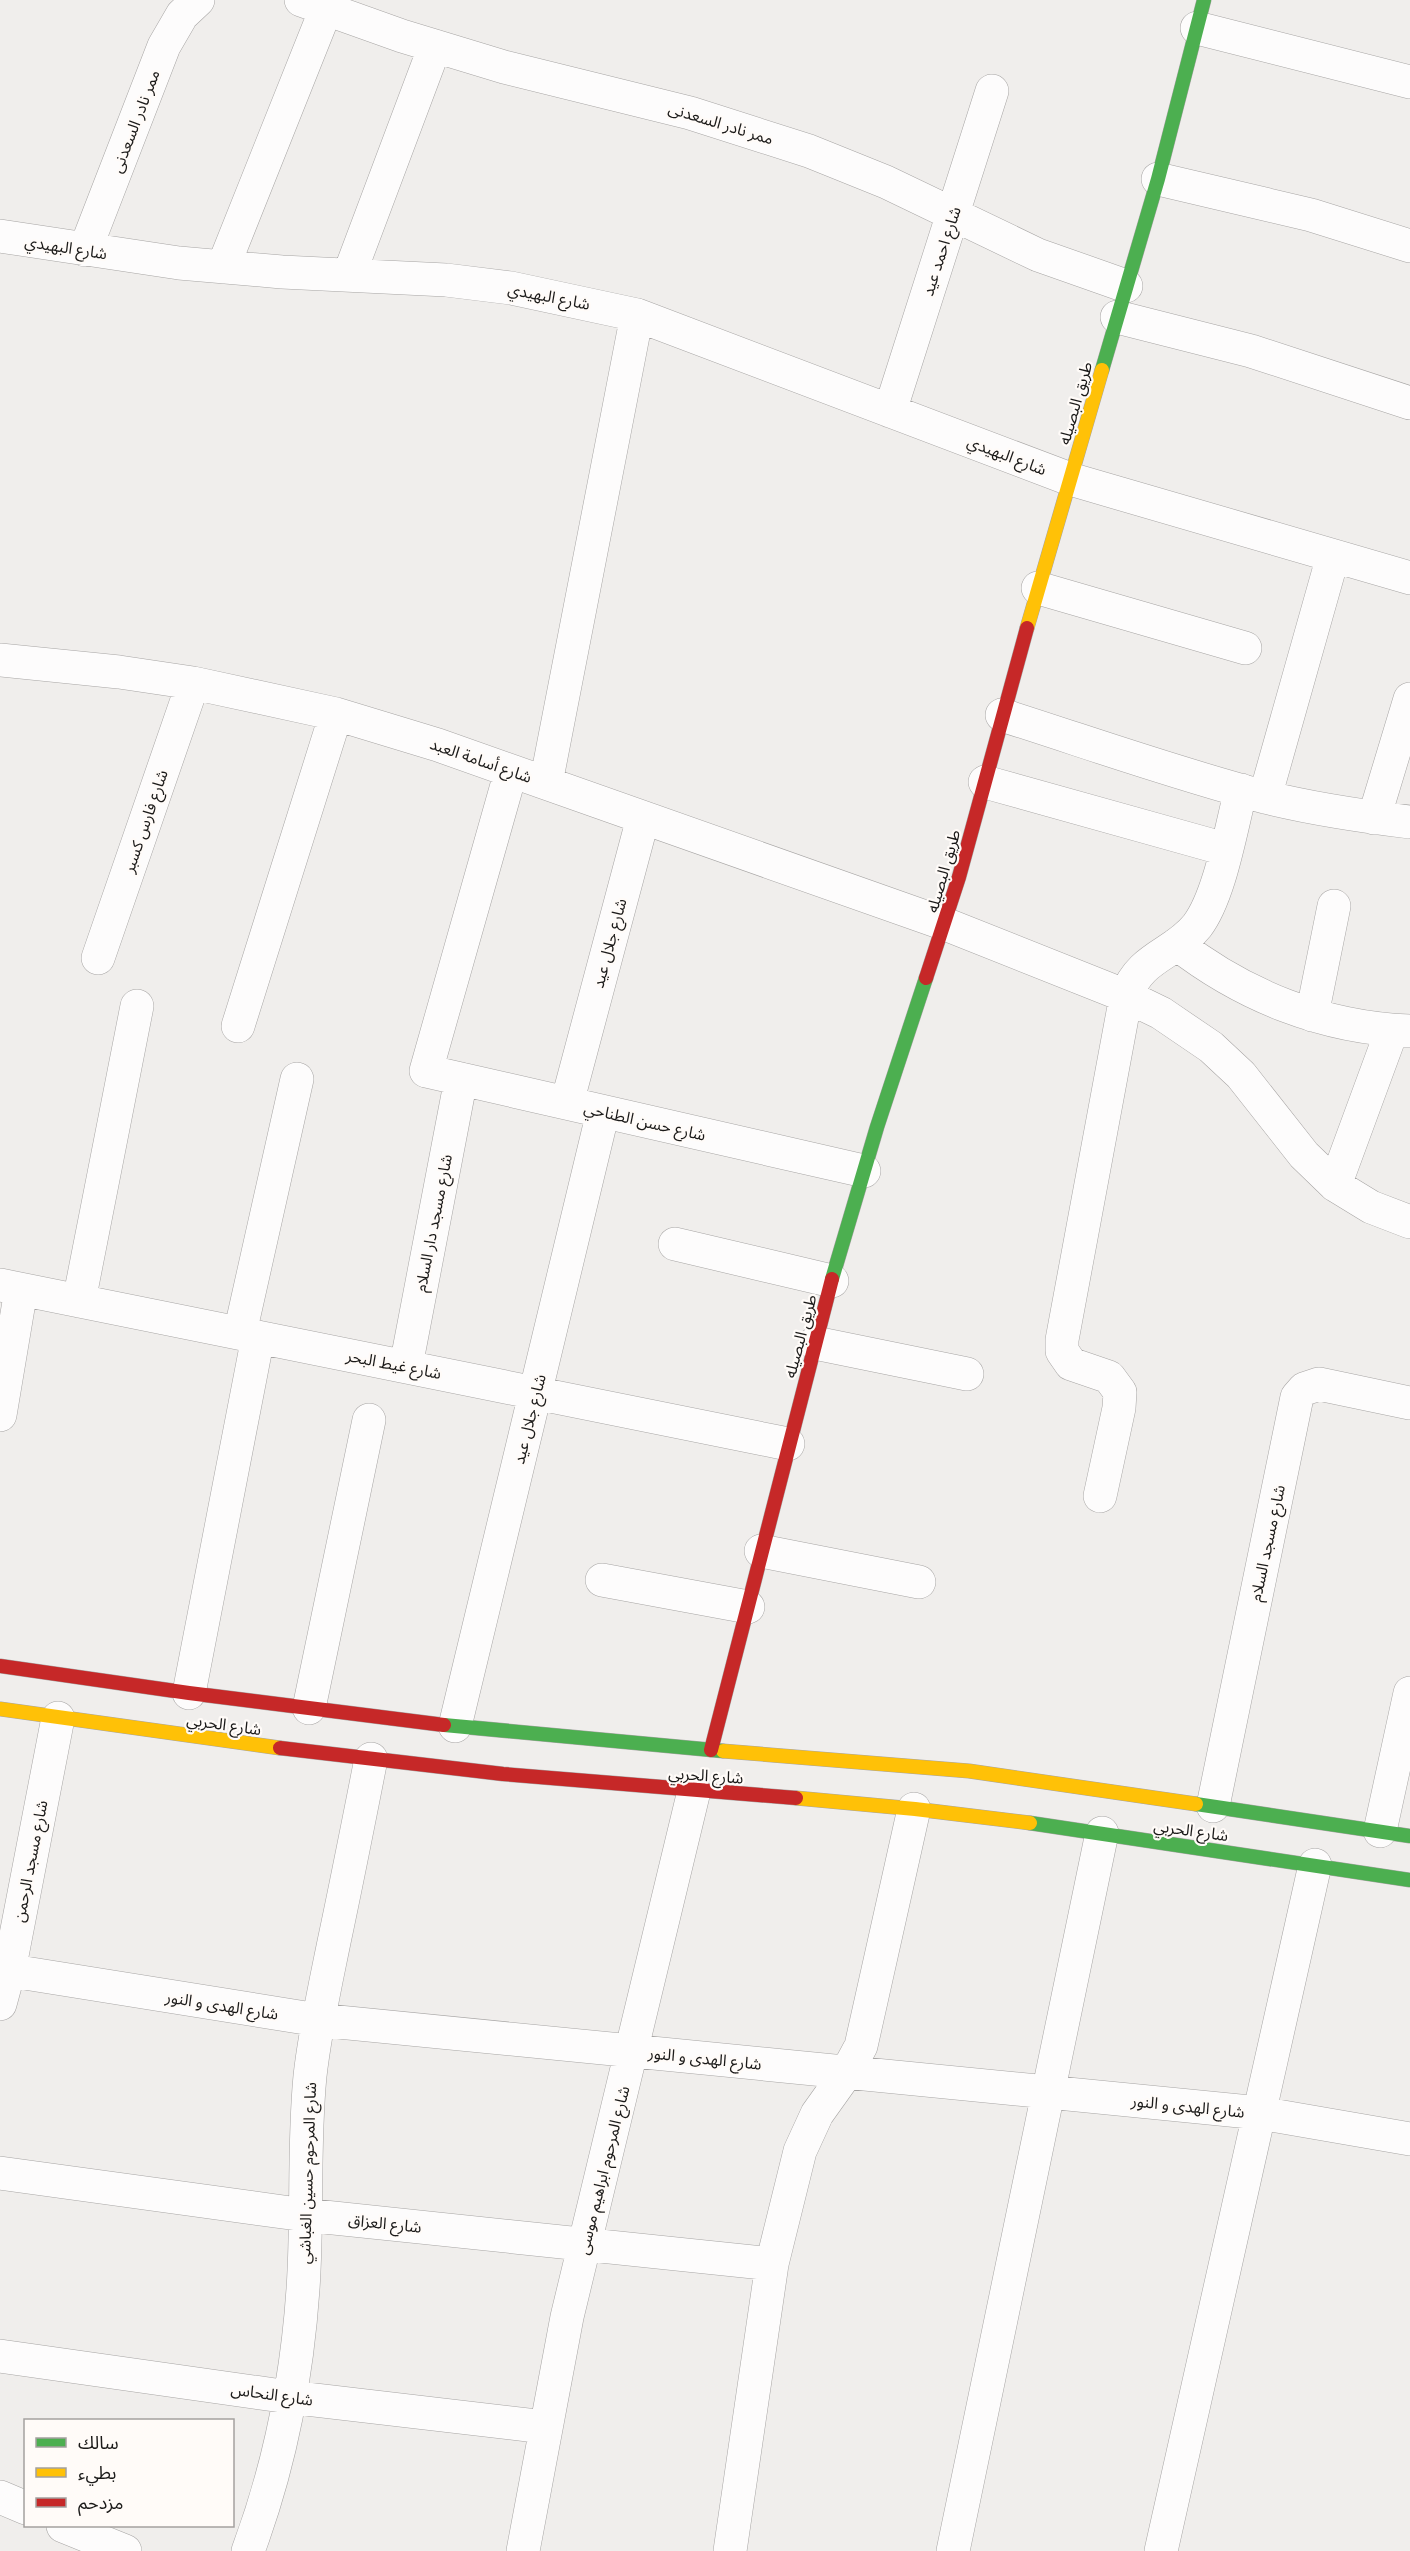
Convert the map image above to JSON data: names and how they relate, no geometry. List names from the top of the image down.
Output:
{
  "streets": {
    "street": [
      "ممر نادر السعدنى",
      "شارع البهيدي",
      "شارع احمد عيد",
      "طريق البصيله",
      "شارع أسامة العبد",
      "شارع فارس كسبر",
      "شارع جلال عيد",
      "شارع حسن الطناحي",
      "شارع مسجد دار السلام",
      "شارع غيط البحر",
      "شارع مسجد السلام",
      "شارع الحربي",
      "شارع مسجد الرحمن",
      "شارع الهدى و النور",
      "شارع المرحوم ابراهيم موسى",
      "شارع المرحوم حسين الغباشي",
      "شارع العزاق",
      "شارع النحاس"
    ]
  },
  "crossings": [
    ["ممر نادر السعدنى", "شارع البهيدي"],
    ["ممر نادر السعدنى", "شارع احمد عيد"],
    ["ممر نادر السعدنى", "طريق البصيله"],
    ["شارع البهيدي", "شارع احمد عيد"],
    ["شارع البهيدي", "طريق البصيله"],
    ["طريق البصيله", "شارع أسامة العبد"],
    ["طريق البصيله", "شارع حسن الطناحي"],
    ["طريق البصيله", "شارع غيط البحر"],
    ["طريق البصيله", "شارع الحربي"],
    ["شارع أسامة العبد", "شارع فارس كسبر"],
    ["شارع أسامة العبد", "شارع جلال عيد"],
    ["شارع أسامة العبد", "شارع حسن الطناحي"],
    ["شارع جلال عيد", "شارع حسن الطناحي"],
    ["شارع جلال عيد", "شارع غيط البحر"],
    ["شارع جلال عيد", "شارع الحربي"],
    ["شارع حسن الطناحي", "شارع مسجد دار السلام"],
    ["شارع مسجد دار السلام", "شارع غيط البحر"],
    ["شارع مسجد السلام", "شارع الحربي"],
    ["شارع الحربي", "شارع مسجد الرحمن"],
    ["شارع الحربي", "شارع المرحوم ابراهيم موسى"],
    ["شارع الحربي", "شارع المرحوم حسين الغباشي"],
    ["شارع مسجد الرحمن", "شارع الهدى و النور"],
    ["شارع الهدى و النور", "شارع المرحوم ابراهيم موسى"],
    ["شارع الهدى و النور", "شارع المرحوم حسين الغباشي"],
    ["شارع المرحوم ابراهيم موسى", "شارع العزاق"],
    ["شارع المرحوم ابراهيم موسى", "شارع النحاس"],
    ["شارع المرحوم حسين الغباشي", "شارع العزاق"],
    ["شارع المرحوم حسين الغباشي", "شارع النحاس"]
  ],
  "legend": ["سالك", "بطيء", "مزدحم"]
}
